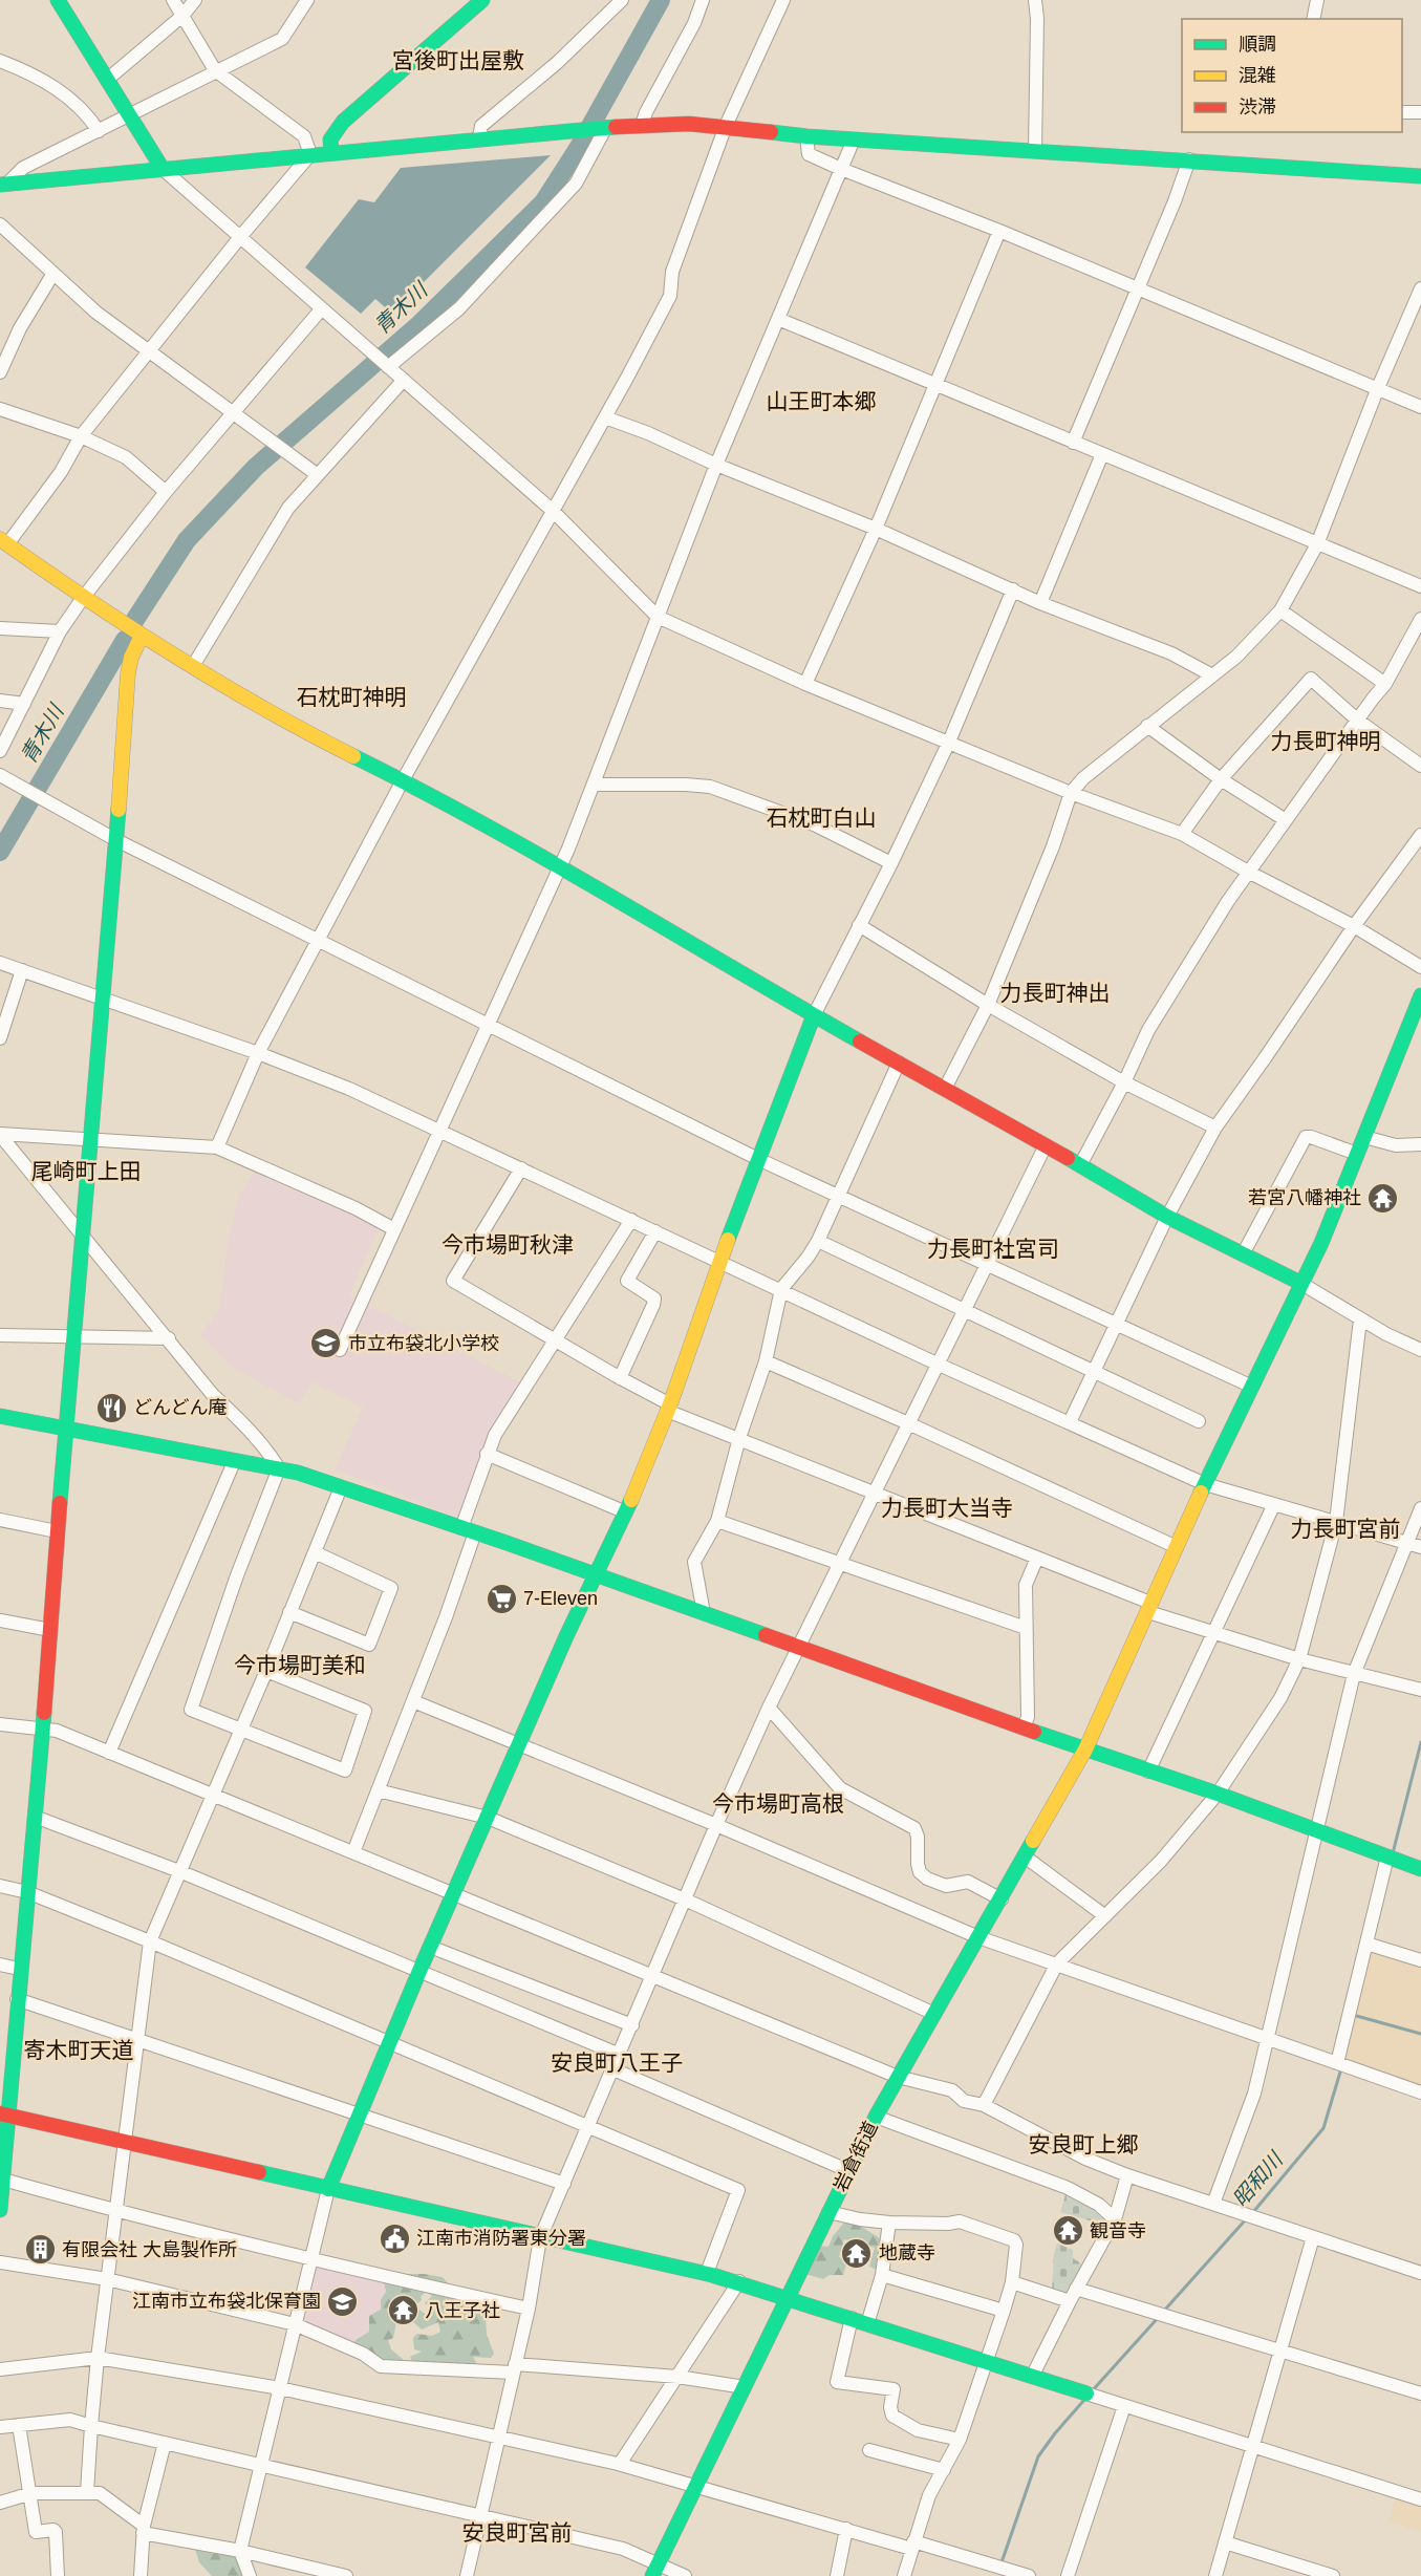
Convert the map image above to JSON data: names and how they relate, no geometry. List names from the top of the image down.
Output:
{
  "streets": {
    "street": ["岩倉街道"]
  },
  "districts": [
    "宮後町出屋敷",
    "山王町本郷",
    "石枕町神明",
    "力長町神明",
    "石枕町白山",
    "力長町神出",
    "尾崎町上田",
    "今市場町秋津",
    "力長町社宮司",
    "力長町大当寺",
    "力長町宮前",
    "今市場町美和",
    "今市場町高根",
    "寄木町天道",
    "安良町八王子",
    "安良町上郷",
    "安良町宮前"
  ],
  "water": ["青木川", "昭和川"],
  "places": {
    "temple": [
      "若宮八幡神社",
      "観音寺",
      "地蔵寺",
      "八王子社"
    ],
    "school or university": ["市立布袋北小学校", "江南市立布袋北保育園"],
    "restaurant": ["どんどん庵"],
    "supermarket": ["7-Eleven"],
    "public building": ["江南市消防署東分署"],
    "building": ["有限会社 大島製作所"]
  },
  "legend": ["順調", "混雑", "渋滞"]
}
